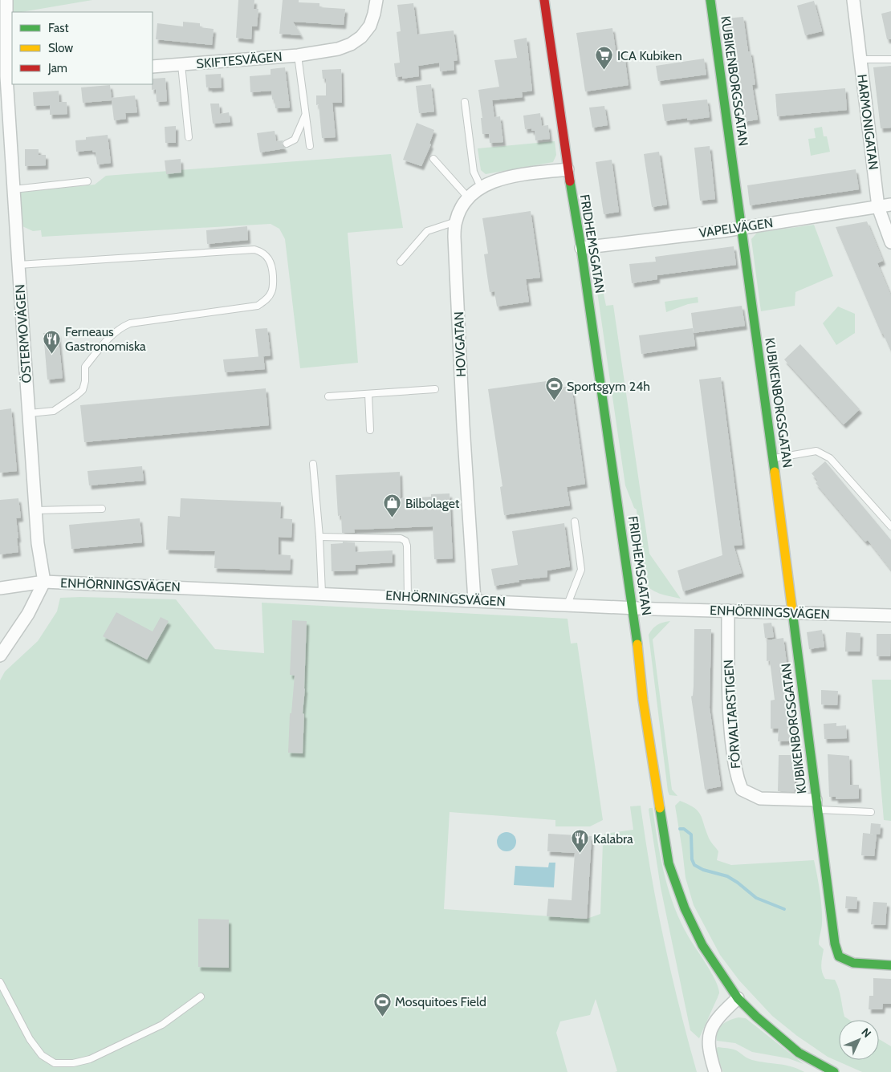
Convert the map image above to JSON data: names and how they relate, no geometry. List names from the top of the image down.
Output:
{
  "streets": {
    "street": [
      "SKIFTESVÄGEN",
      "KUBIKENBORGSGATAN",
      "HARMONIGATAN",
      "VAPELVÄGEN",
      "FRIDHEMSGATAN",
      "ÖSTERMOVÄGEN",
      "HOVGATAN",
      "ENHÖRNINGSVÄGEN",
      "FÖRVALTARSTIGEN"
    ]
  },
  "crossings": [
    ["KUBIKENBORGSGATAN", "VAPELVÄGEN"],
    ["KUBIKENBORGSGATAN", "ENHÖRNINGSVÄGEN"],
    ["KUBIKENBORGSGATAN", "FÖRVALTARSTIGEN"],
    ["HARMONIGATAN", "VAPELVÄGEN"],
    ["VAPELVÄGEN", "FRIDHEMSGATAN"],
    ["FRIDHEMSGATAN", "HOVGATAN"],
    ["FRIDHEMSGATAN", "ENHÖRNINGSVÄGEN"],
    ["ÖSTERMOVÄGEN", "ENHÖRNINGSVÄGEN"],
    ["HOVGATAN", "ENHÖRNINGSVÄGEN"],
    ["ENHÖRNINGSVÄGEN", "FÖRVALTARSTIGEN"]
  ],
  "places": {
    "supermarket": ["ICA Kubiken"],
    "restaurant": ["Ferneaus Gastronomiska", "Kalabra"],
    "sports": ["Sportsgym 24h", "Mosquitoes Field"],
    "shop": ["Bilbolaget"]
  },
  "legend": ["Fast", "Slow", "Jam"],
  "north": "top right"
}
